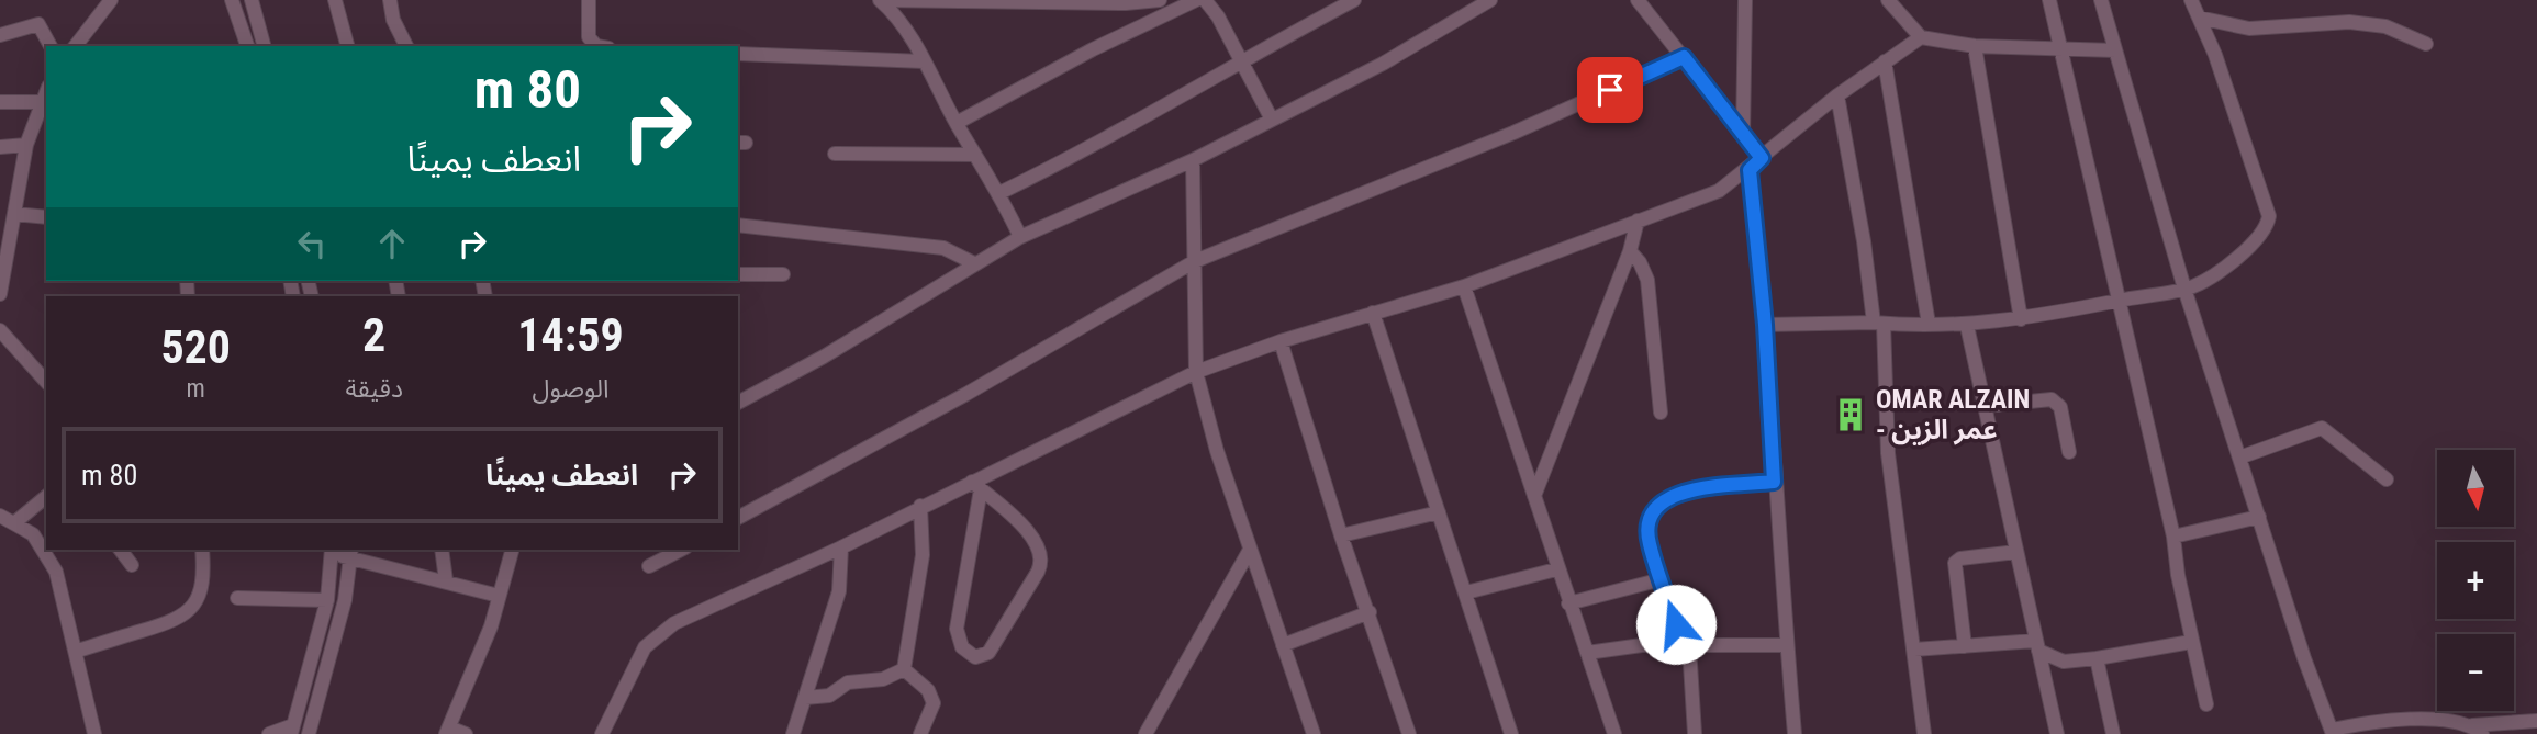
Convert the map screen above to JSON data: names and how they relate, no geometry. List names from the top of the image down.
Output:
{
  "places": {
    "building": ["OMAR ALZAIN - عمر الزين"]
  },
  "north": "bottom",
  "page": {
    "turn": ["80 m", "انعطف يمينًا"],
    "eta": [
      "14:59",
      "الوصول",
      "2",
      "دقيقة",
      "520",
      "m"
    ],
    "list": [
      {
        "name": "انعطف يمينًا",
        "value": "80 m"
      }
    ],
    "map_buttons": ["+", "−"]
  }
}
